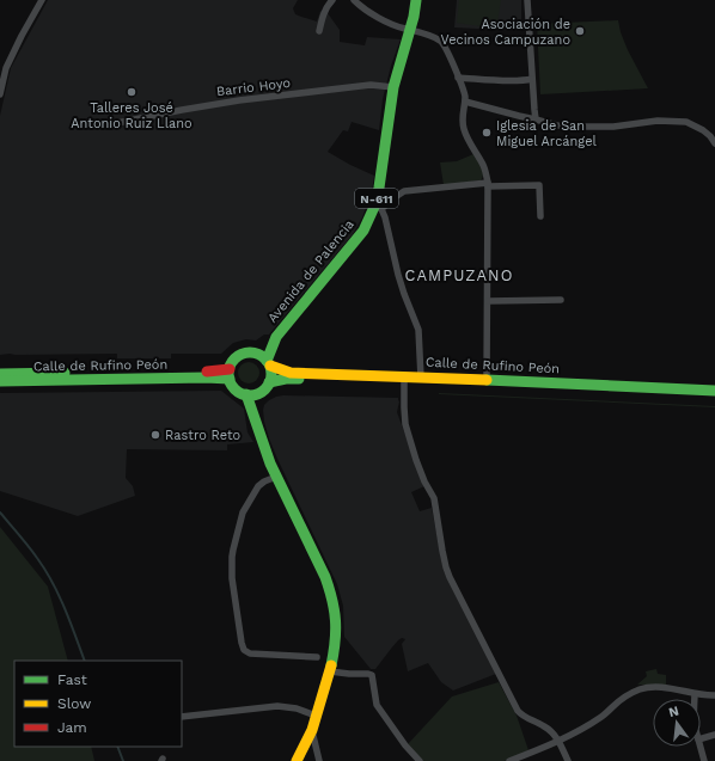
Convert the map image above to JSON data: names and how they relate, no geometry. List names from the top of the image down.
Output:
{
  "streets": {
    "main road": ["N-611", "Avenida de Palencia", "Calle de Rufino Peón"],
    "street": ["Barrio Hoyo"]
  },
  "crossings": [
    ["Barrio Hoyo", "Avenida de Palencia"],
    ["N-611", "Avenida de Palencia"],
    ["N-611", "Calle de Rufino Peón"],
    ["Avenida de Palencia", "Calle de Rufino Peón"]
  ],
  "districts": ["CAMPUZANO"],
  "places": [
    "Asociación de Vecinos Campuzano",
    "Talleres José Antonio Ruiz Llano",
    "Iglesia de San Miguel Arcángel",
    "Rastro Reto"
  ],
  "legend": ["Fast", "Slow", "Jam"],
  "north": "top"
}
